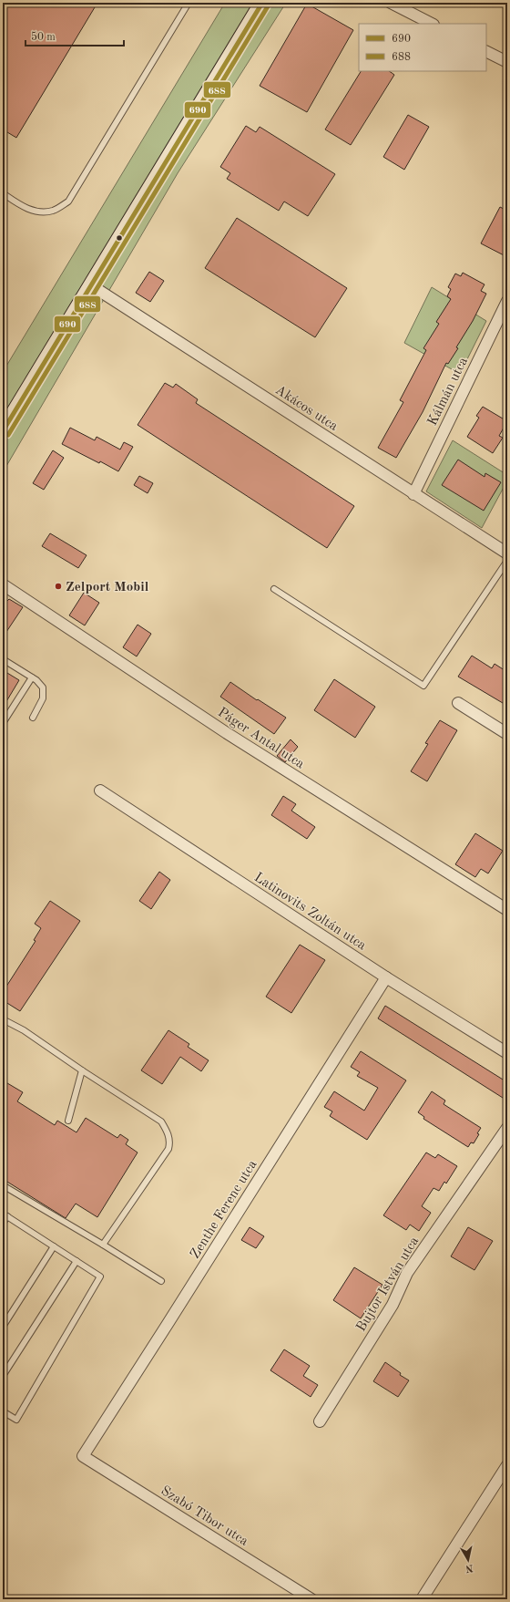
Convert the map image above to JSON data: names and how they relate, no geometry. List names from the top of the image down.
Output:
{
  "streets": {
    "street": [
      "Kálmán utca",
      "Akácos utca",
      "Páger Antal utca",
      "Latinovits Zoltán utca",
      "Zenthe Ferenc utca",
      "Bujtor István utca",
      "Szabó Tibor utca"
    ]
  },
  "crossings": [
    ["Kálmán utca", "Akácos utca"],
    ["Latinovits Zoltán utca", "Zenthe Ferenc utca"],
    ["Zenthe Ferenc utca", "Szabó Tibor utca"]
  ],
  "places": ["Zelport Mobil"],
  "lines": ["transit line 690", "transit line 688"],
  "legend": ["690", "688"],
  "scale_bar": "50 m",
  "north": "bottom"
}
